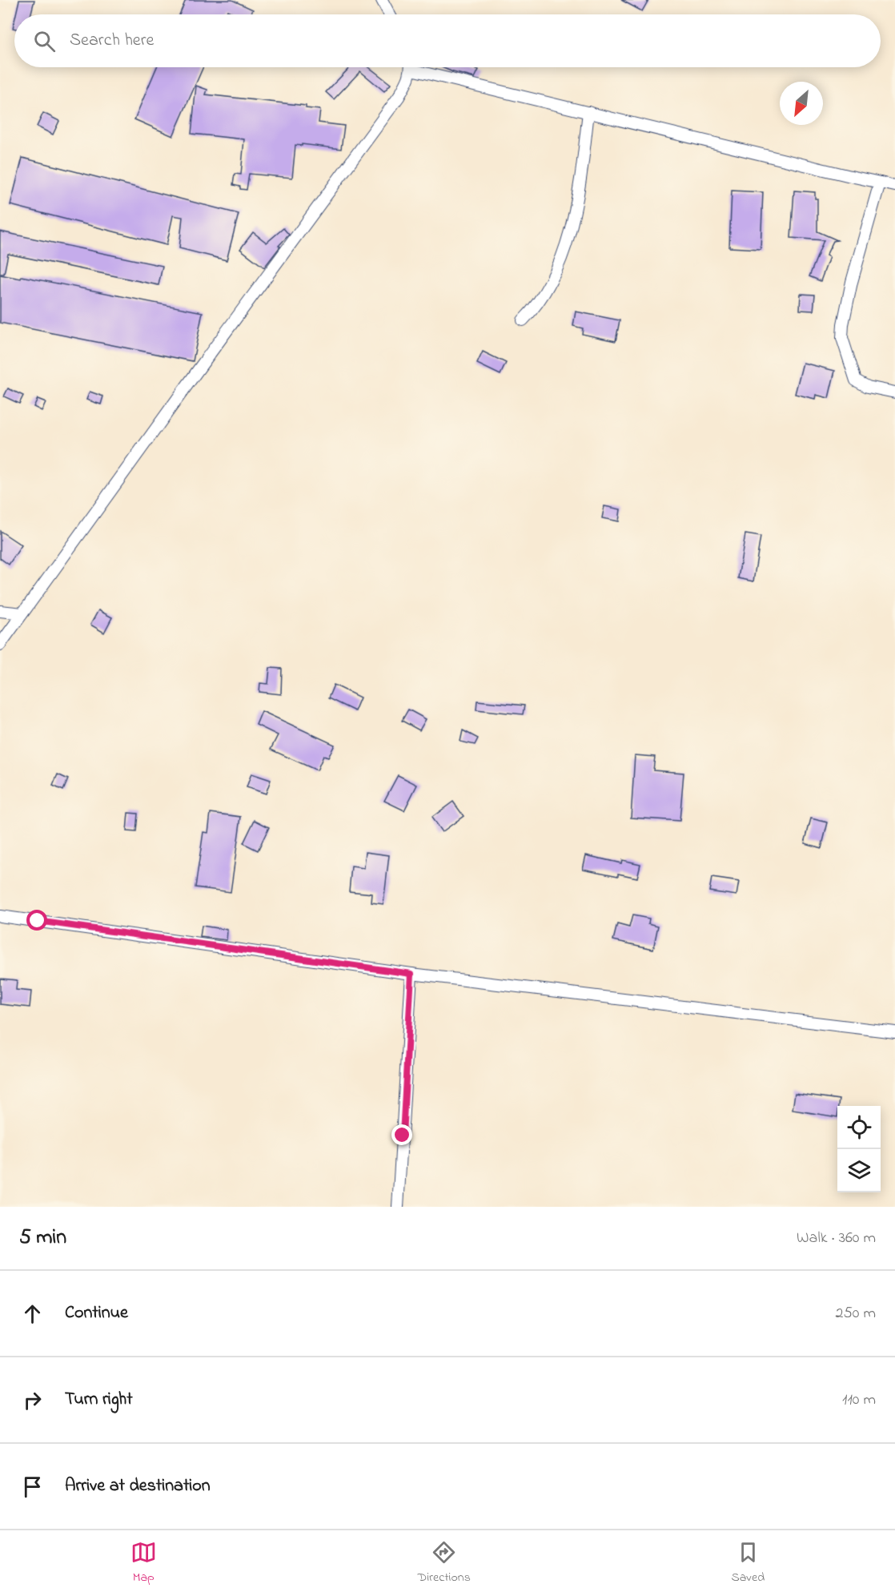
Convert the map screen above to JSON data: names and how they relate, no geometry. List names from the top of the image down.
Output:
{
  "north": "bottom left",
  "page": {
    "search": "Search here",
    "heading": ["5 min", "Walk · 360 m"],
    "list": [
      ["Continue", "250 m"],
      ["Turn right", "110 m"],
      "Arrive at destination"
    ],
    "nav": ["Map", "Directions", "Saved"]
  }
}
